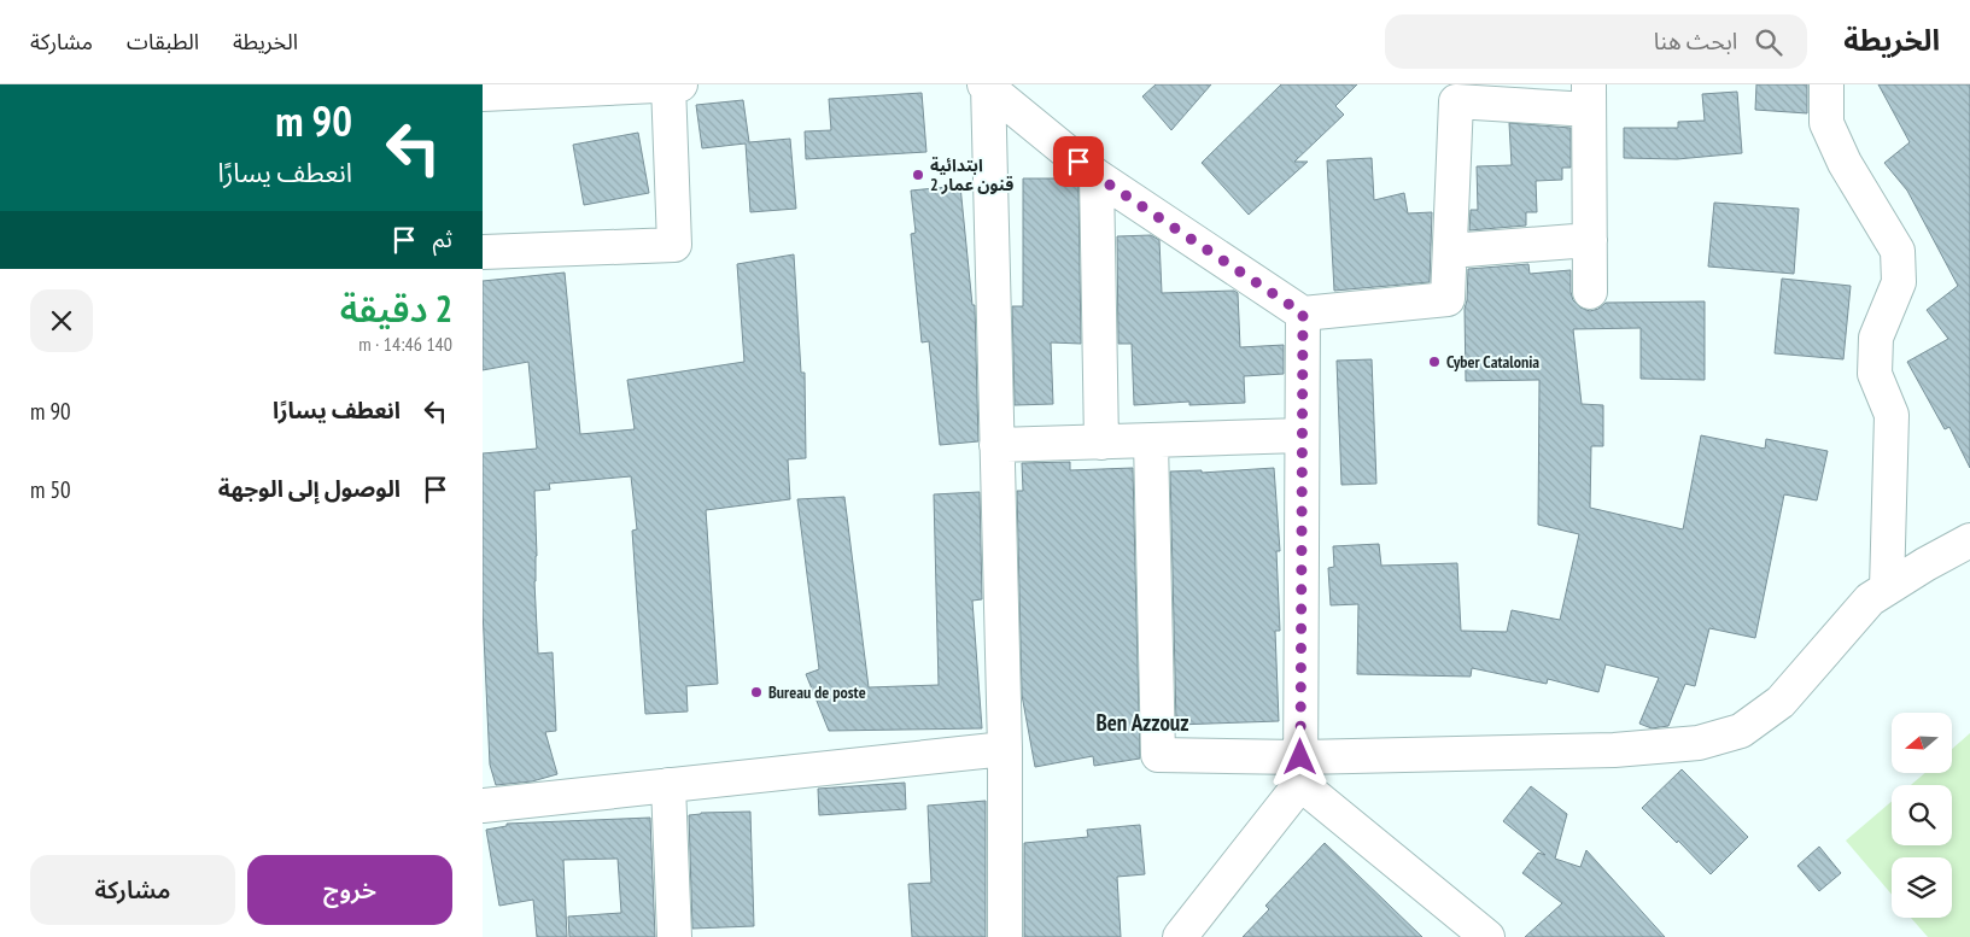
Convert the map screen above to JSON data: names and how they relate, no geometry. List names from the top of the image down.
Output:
{
  "districts": ["Ben Azzouz"],
  "places": ["ابتدائية قنون عمار 2", "Cyber Catalonia", "Bureau de poste"],
  "north": "left",
  "page": {
    "header": "الخريطة",
    "search": "ابحث هنا",
    "nav": ["الخريطة", "الطبقات", "مشاركة"],
    "turn": ["90 m", "انعطف يسارًا"],
    "then": "ثم",
    "heading": ["2 دقيقة", "140 m · 14:46"],
    "list": [
      {
        "name": "انعطف يسارًا",
        "value": "90 m"
      },
      {
        "name": "الوصول إلى الوجهة",
        "value": "50 m"
      }
    ],
    "buttons": ["خروج", "مشاركة"]
  }
}
